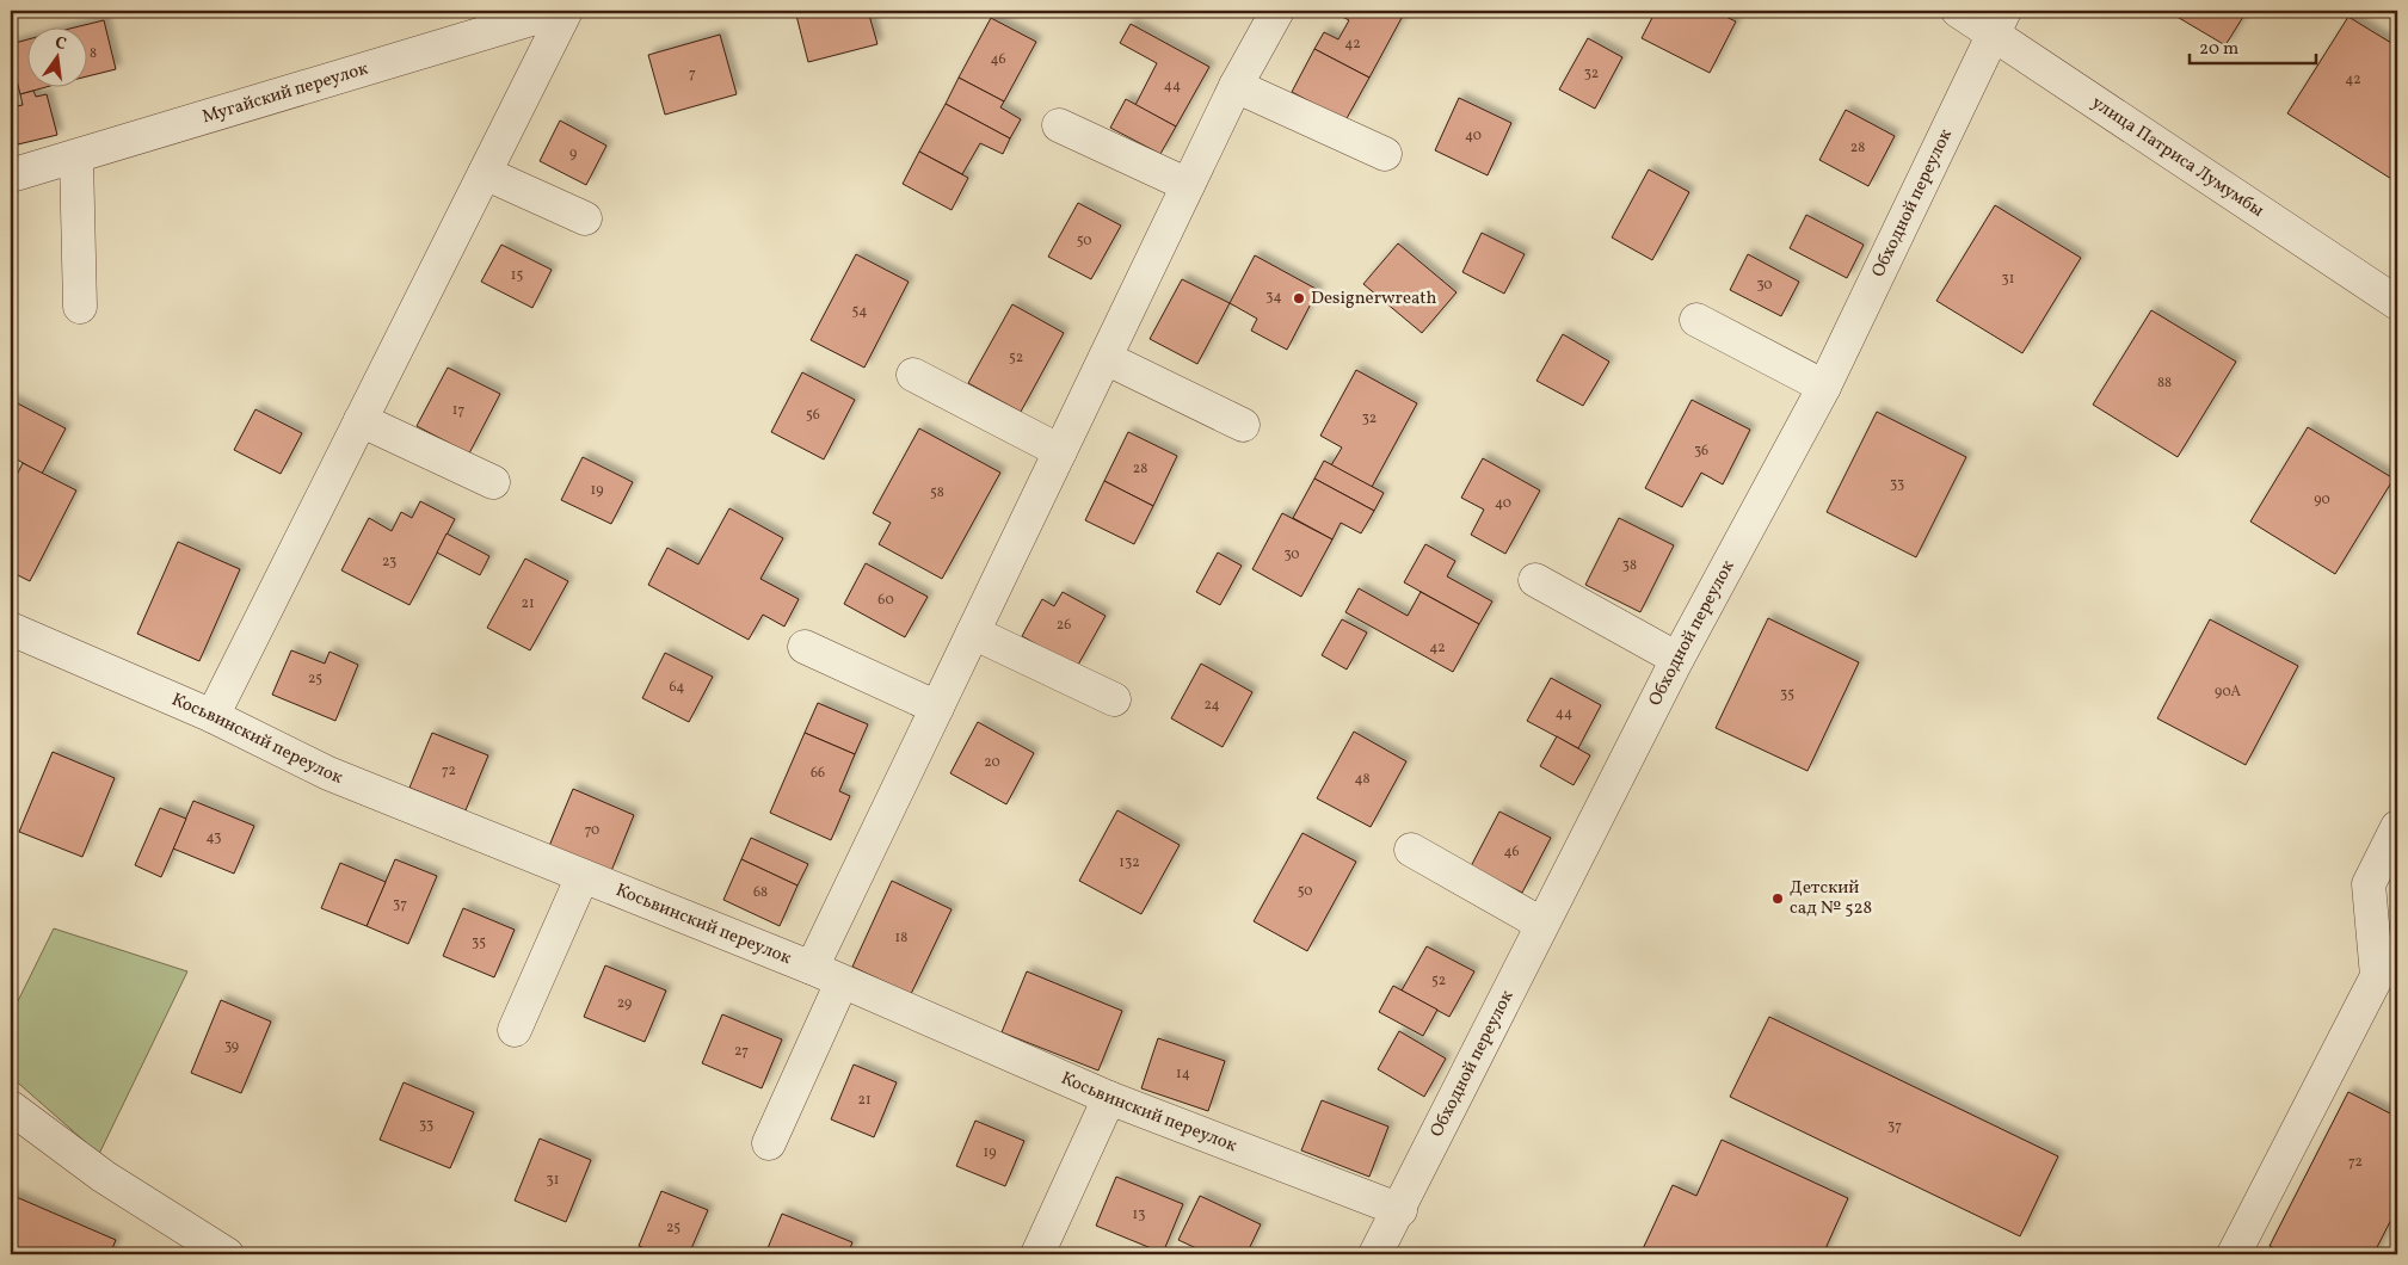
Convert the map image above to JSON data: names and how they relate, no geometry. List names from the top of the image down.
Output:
{
  "streets": {
    "street": [
      "Мугайский переулок",
      "улица Патриса Лумумбы",
      "Обходной переулок",
      "Косьвинский переулок"
    ]
  },
  "crossings": [
    ["улица Патриса Лумумбы", "Обходной переулок"],
    ["Обходной переулок", "Косьвинский переулок"]
  ],
  "places": ["Designerwreath", "Детский сад № 528"],
  "house_numbers": [
    "42",
    "8",
    "46",
    "7",
    "32",
    "42",
    "44",
    "40",
    "28",
    "9",
    "50",
    "15",
    "31",
    "30",
    "34",
    "54",
    "52",
    "88",
    "17",
    "56",
    "32",
    "36",
    "28",
    "33",
    "19",
    "58",
    "90",
    "40",
    "30",
    "23",
    "38",
    "60",
    "21",
    "26",
    "42",
    "25",
    "64",
    "90А",
    "35",
    "24",
    "44",
    "20",
    "72",
    "66",
    "48",
    "70",
    "43",
    "46",
    "132",
    "50",
    "68",
    "37",
    "18",
    "35",
    "52",
    "29",
    "39",
    "27",
    "14",
    "21",
    "33",
    "37",
    "19",
    "72",
    "31",
    "13",
    "25"
  ],
  "scale_bar": "20 m",
  "north": "top"
}
